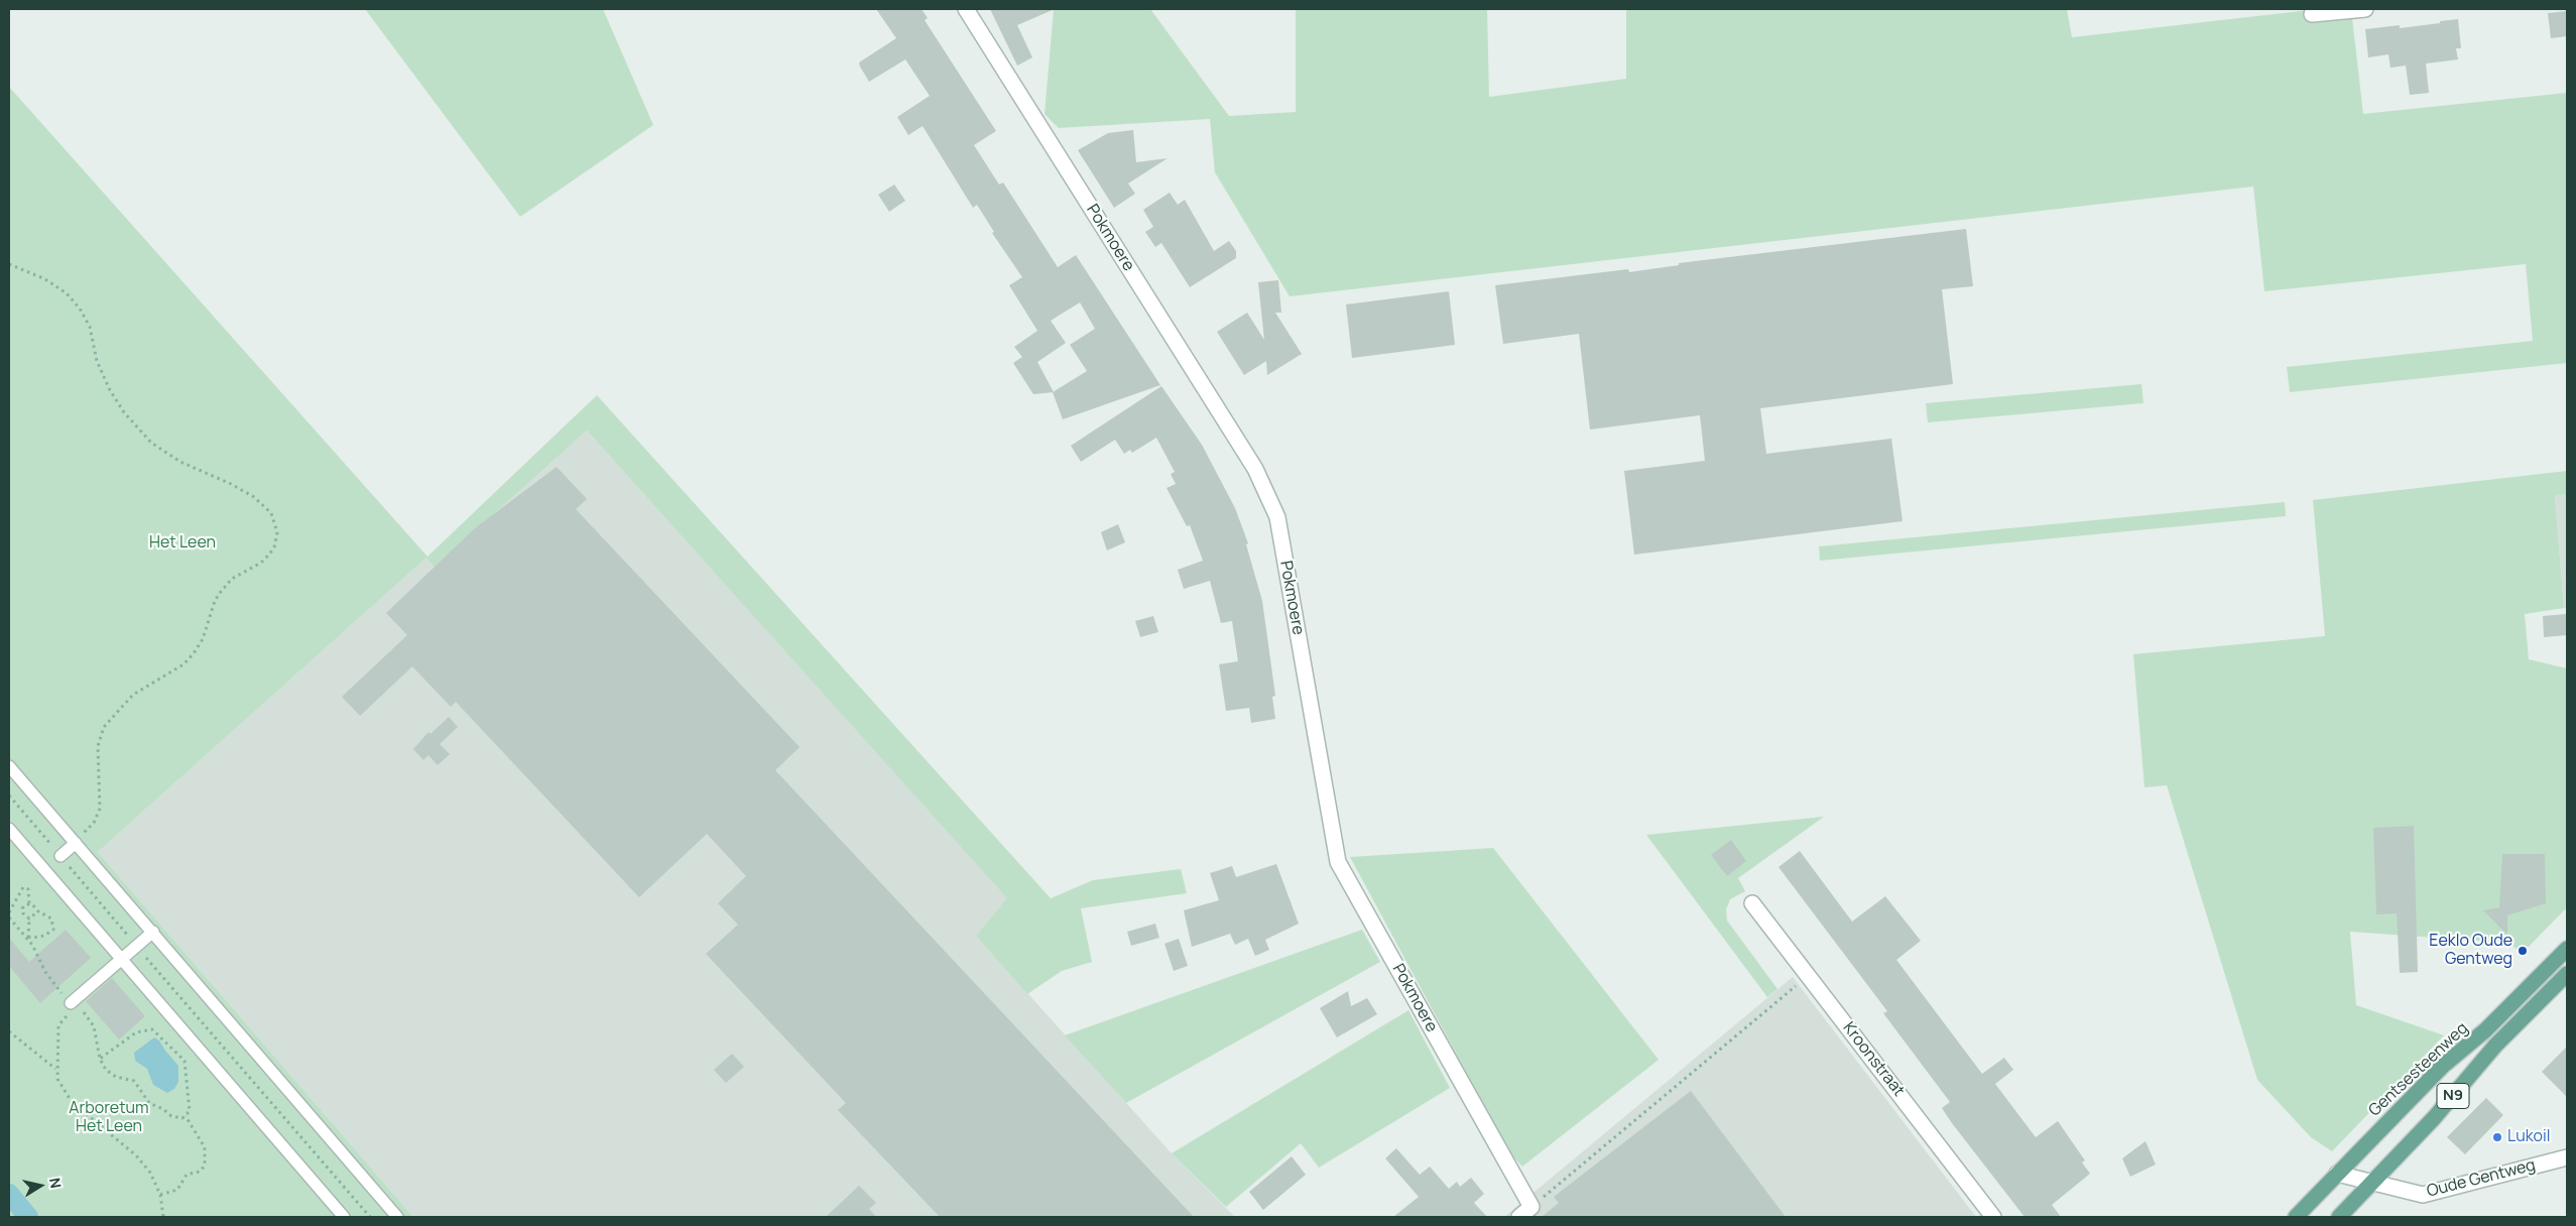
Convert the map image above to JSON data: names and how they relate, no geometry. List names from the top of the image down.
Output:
{
  "streets": {
    "main road": ["Gentsesteenweg", "N9"],
    "street": ["Pokmoere", "Kroonstraat", "Oude Gentweg"]
  },
  "crossings": [
    ["Gentsesteenweg", "Oude Gentweg"],
    ["N9", "Oude Gentweg"]
  ],
  "parks": ["Het Leen", "Arboretum Het Leen"],
  "places": ["Eeklo Oude Gentweg", "Lukoil"],
  "north": "right"
}
